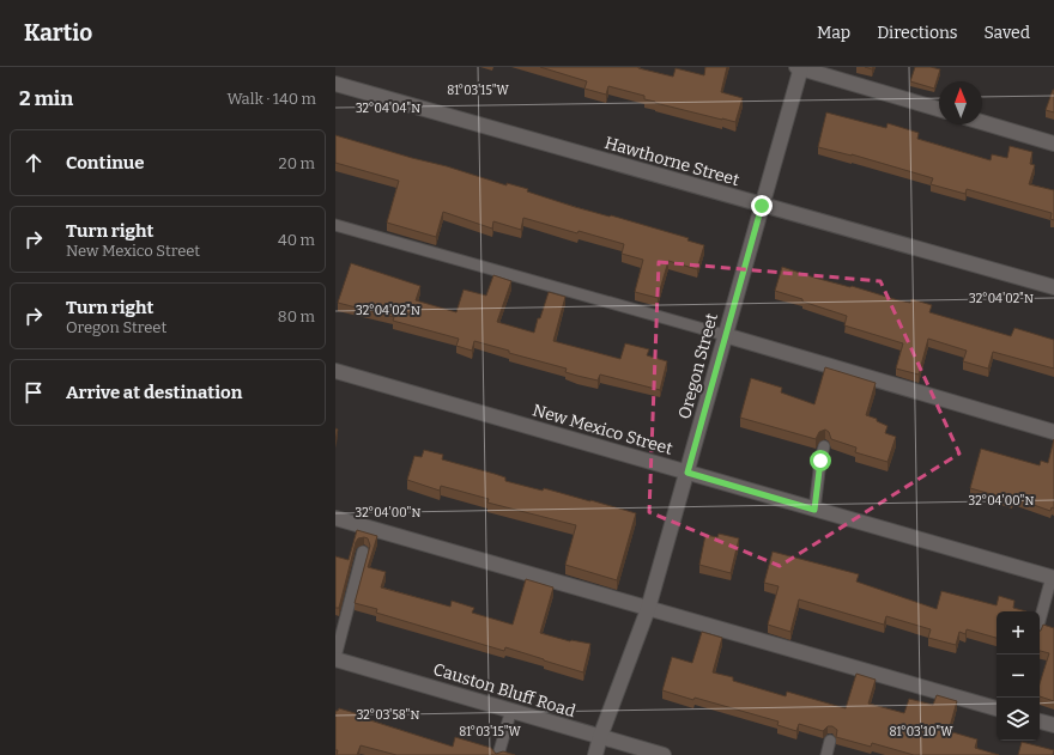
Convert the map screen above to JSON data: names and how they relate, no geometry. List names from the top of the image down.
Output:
{
  "streets": {
    "street": [
      "Hawthorne Street",
      "Oregon Street",
      "New Mexico Street",
      "Causton Bluff Road"
    ]
  },
  "crossings": [
    ["Hawthorne Street", "Oregon Street"],
    ["Oregon Street", "New Mexico Street"],
    ["Oregon Street", "Causton Bluff Road"]
  ],
  "north": "top",
  "page": {
    "header": "Kartio",
    "nav": ["Map", "Directions", "Saved"],
    "heading": ["2 min", "Walk · 140 m"],
    "list": [
      ["Continue", "20 m"],
      ["Turn right", "New Mexico Street", "40 m"],
      ["Turn right", "Oregon Street", "80 m"],
      "Arrive at destination"
    ],
    "map_buttons": ["+", "−"]
  },
  "coordinates": [
    "81°03'15\"W",
    "32°04'04\"N",
    "32°04'02\"N",
    "32°04'00\"N",
    "32°03'58\"N",
    "81°03'10\"W"
  ]
}
